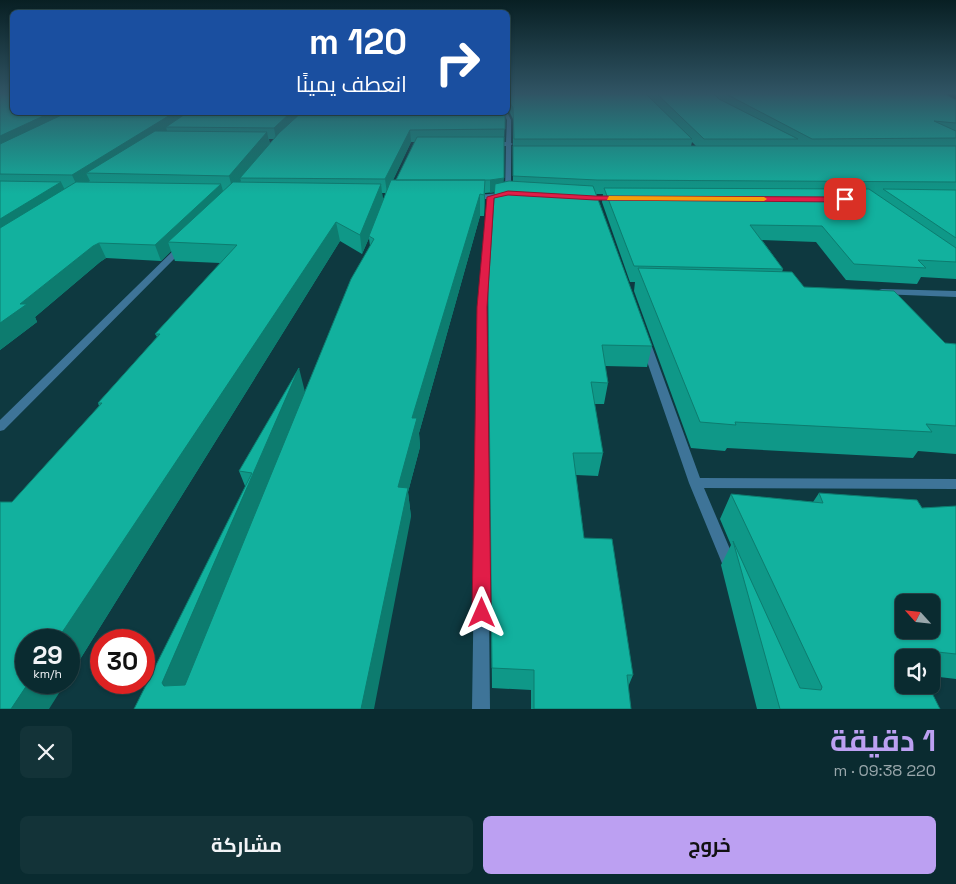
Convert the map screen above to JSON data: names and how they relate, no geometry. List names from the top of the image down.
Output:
{
  "north": "top left",
  "page": {
    "turn": ["120 m", "انعطف يمينًا"],
    "speed": "29 km/h",
    "limit": "30",
    "heading": ["1 دقيقة", "220 m · 09:38"],
    "buttons": ["خروج", "مشاركة"]
  }
}
